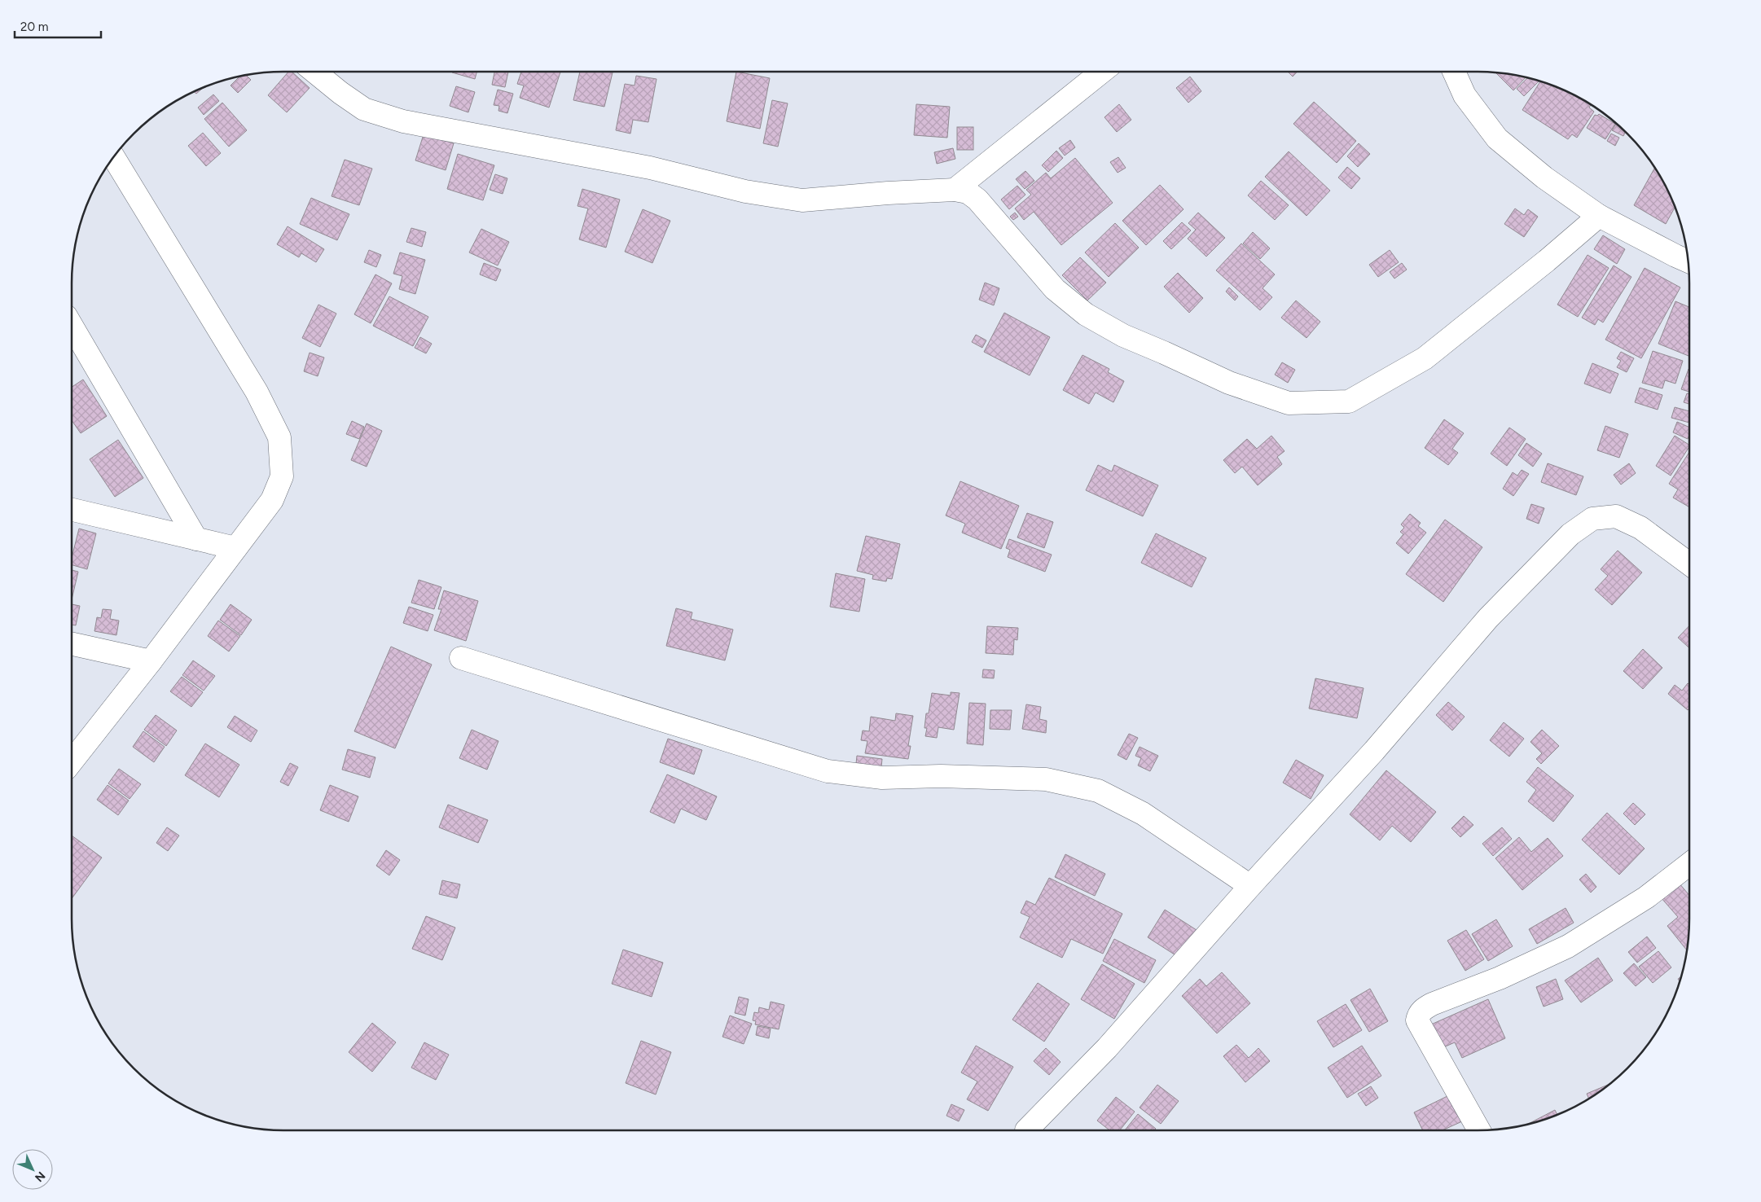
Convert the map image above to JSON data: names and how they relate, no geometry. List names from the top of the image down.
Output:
{
  "scale_bar": "20 m",
  "north": "bottom right"
}
